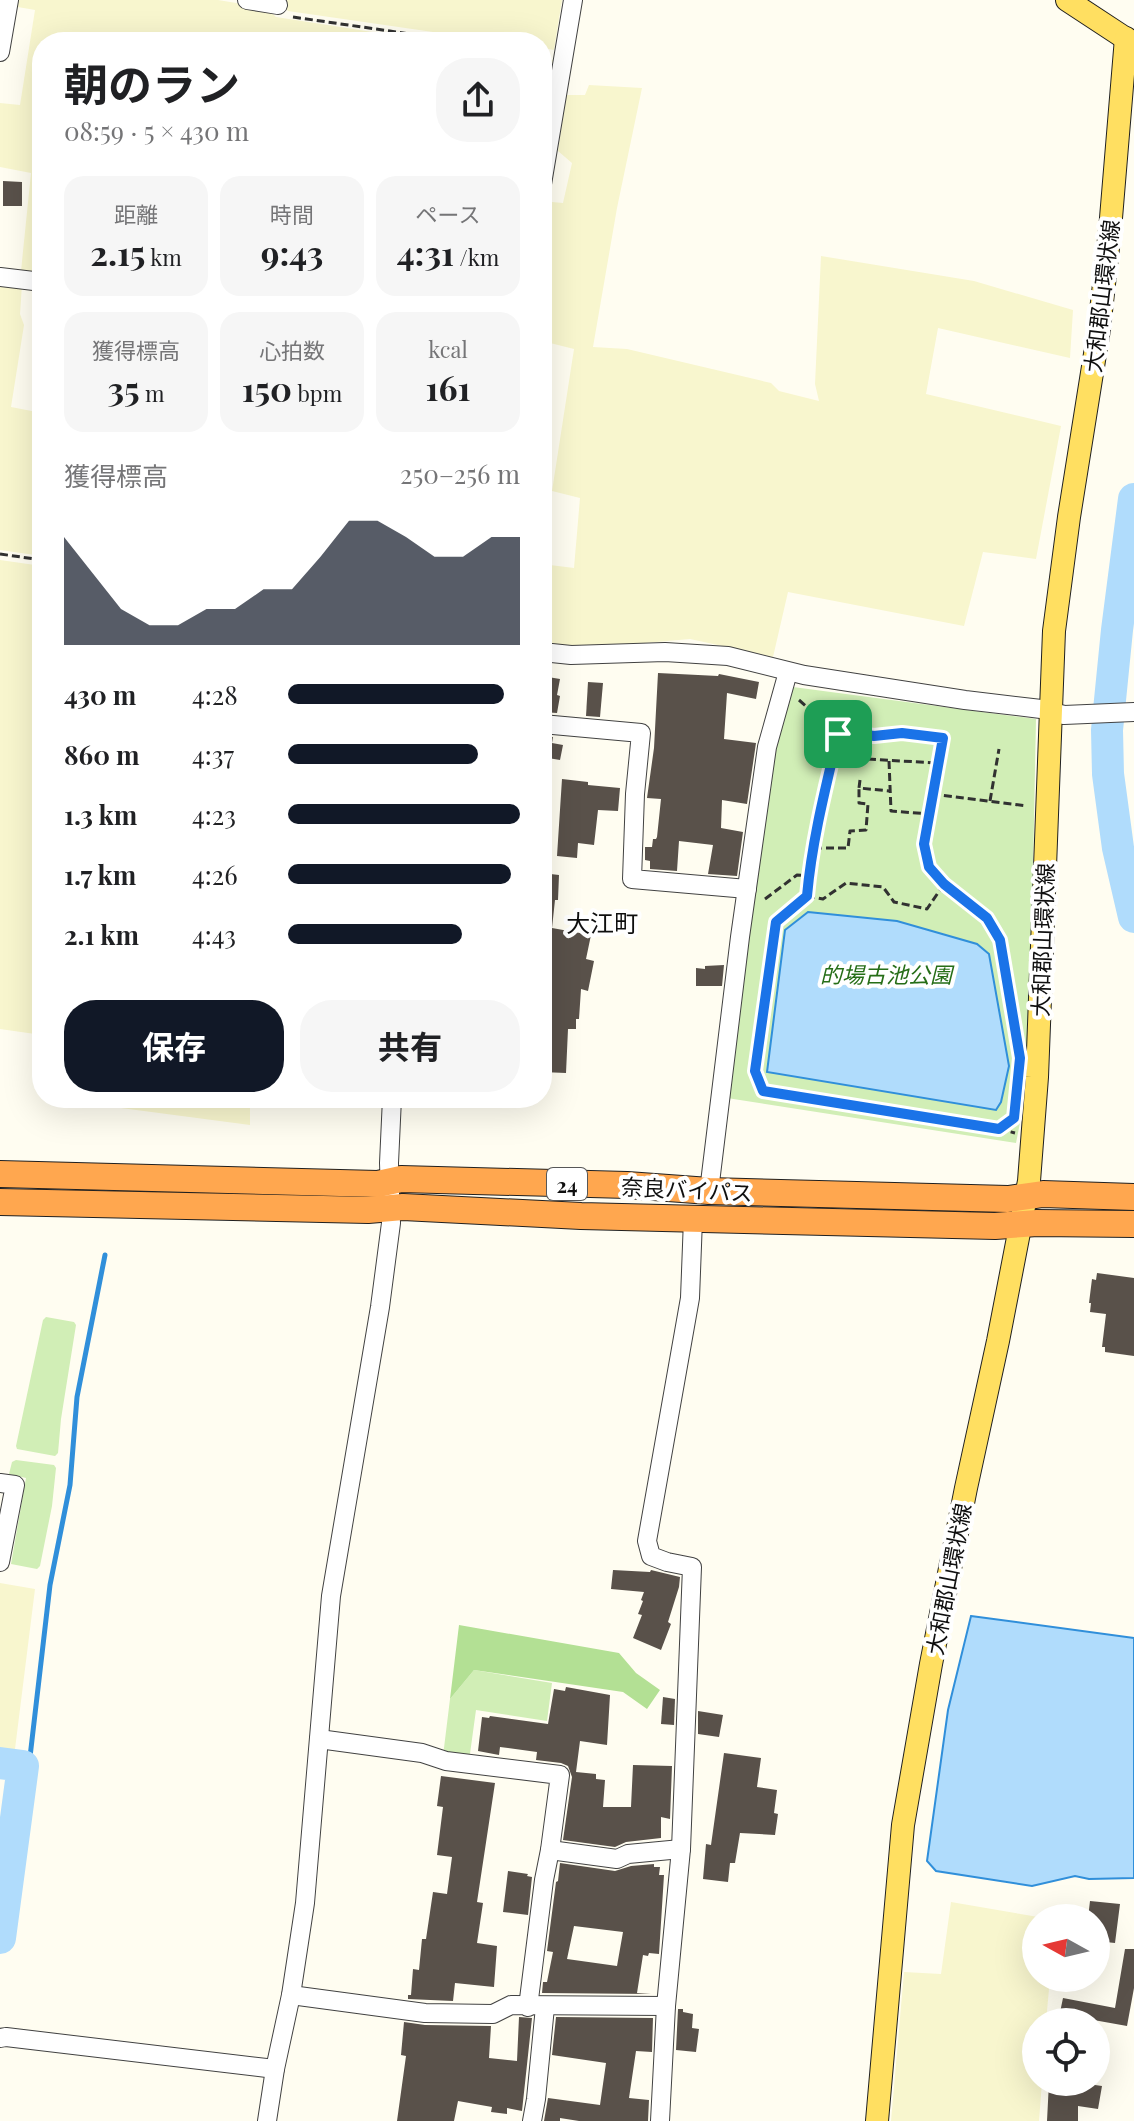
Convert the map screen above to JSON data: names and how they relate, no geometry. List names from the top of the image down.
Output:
{
  "streets": {
    "highway": ["24", "奈良バイパス"],
    "main road": ["大和郡山環状線"]
  },
  "crossings": [
    ["大和郡山環状線", "奈良バイパス"]
  ],
  "districts": ["大江町"],
  "parks": ["的場古池公園"],
  "north": "left",
  "page": {
    "heading": ["朝のラン", "08:59 · 5 × 430 m"],
    "stats": [
      ["距離", "2.15 km"],
      ["時間", "9:43"],
      ["ペース", "4:31 /km"],
      ["獲得標高", "35 m"],
      ["心拍数", "150 bpm"],
      ["kcal", "161"]
    ],
    "chart": ["獲得標高", "250–256 m"],
    "list": [
      {
        "name": "430 m",
        "note": "4:28"
      },
      {
        "name": "860 m",
        "note": "4:37"
      },
      {
        "name": "1.3 km",
        "note": "4:23"
      },
      {
        "name": "1.7 km",
        "note": "4:26"
      },
      {
        "name": "2.1 km",
        "note": "4:43"
      }
    ],
    "buttons": ["保存", "共有"]
  }
}
